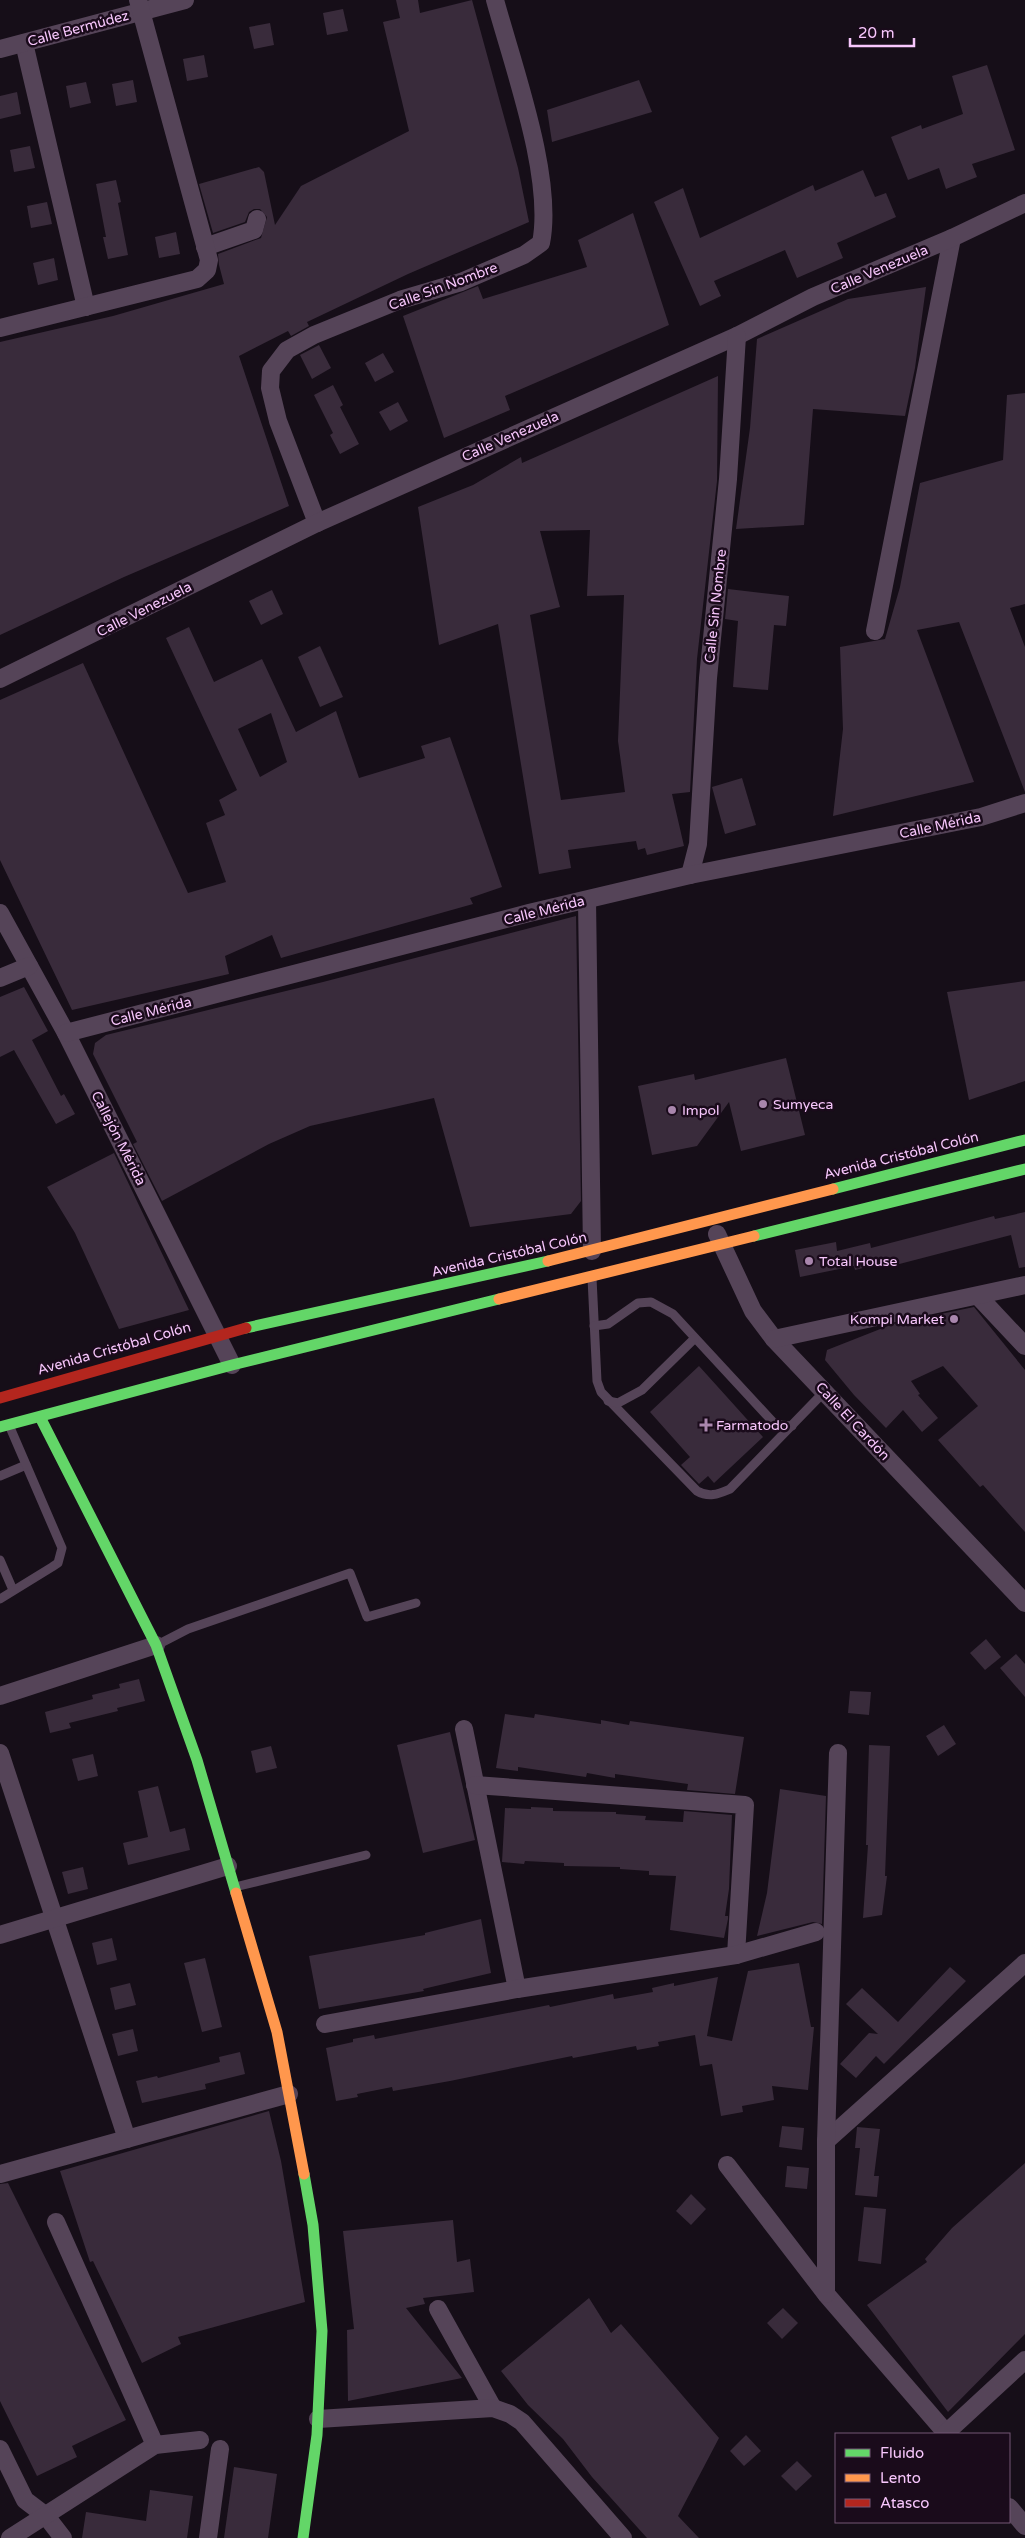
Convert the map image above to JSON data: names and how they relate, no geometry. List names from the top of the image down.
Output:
{
  "streets": {
    "street": [
      "Calle Bermúdez",
      "Calle Venezuela",
      "Calle Sin Nombre",
      "Calle Mérida",
      "Callejón Mérida",
      "Avenida Cristóbal Colón",
      "Calle El Cardón"
    ]
  },
  "crossings": [
    ["Calle Venezuela", "Calle Sin Nombre"],
    ["Calle Sin Nombre", "Calle Mérida"],
    ["Calle Mérida", "Callejón Mérida"],
    ["Callejón Mérida", "Avenida Cristóbal Colón"],
    ["Avenida Cristóbal Colón", "Calle El Cardón"]
  ],
  "places": {
    "other": [
      "Sumyeca",
      "Impol",
      "Total House",
      "Kompi Market"
    ],
    "health": ["Farmatodo"]
  },
  "legend": ["Fluido", "Lento", "Atasco"],
  "scale_bar": "20 m"
}
